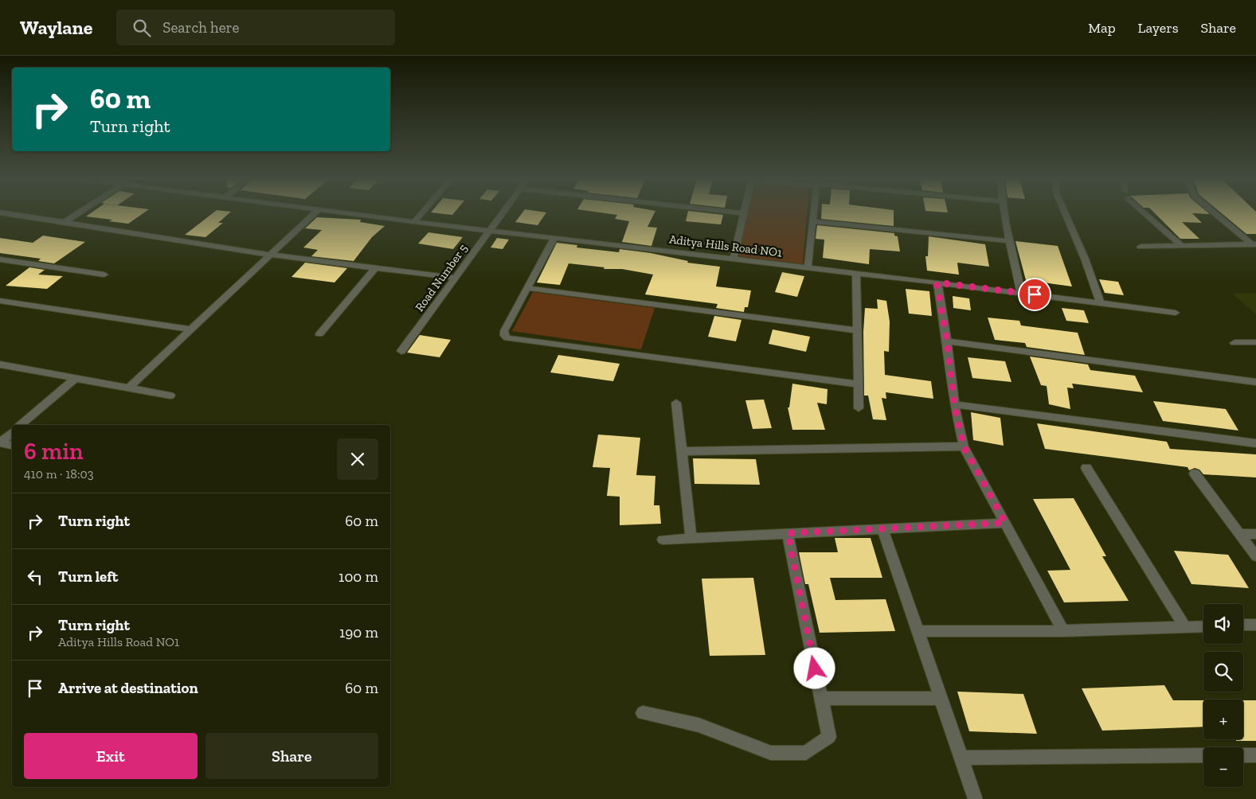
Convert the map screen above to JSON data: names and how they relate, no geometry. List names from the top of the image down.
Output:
{
  "streets": {
    "street": ["Aditya Hills Road NO1", "Road Number 5"]
  },
  "crossings": [
    ["Aditya Hills Road NO1", "Road Number 5"]
  ],
  "page": {
    "header": "Waylane",
    "search": "Search here",
    "nav": ["Map", "Layers", "Share"],
    "turn": ["60 m", "Turn right"],
    "heading": ["6 min", "410 m · 18:03"],
    "list": [
      {
        "name": "Turn right",
        "value": "60 m"
      },
      {
        "name": "Turn left",
        "value": "100 m"
      },
      {
        "name": "Turn right",
        "note": "Aditya Hills Road NO1",
        "value": "190 m"
      },
      {
        "name": "Arrive at destination",
        "value": "60 m"
      }
    ],
    "map_buttons": ["+", "−"],
    "buttons": ["Exit", "Share"]
  }
}
